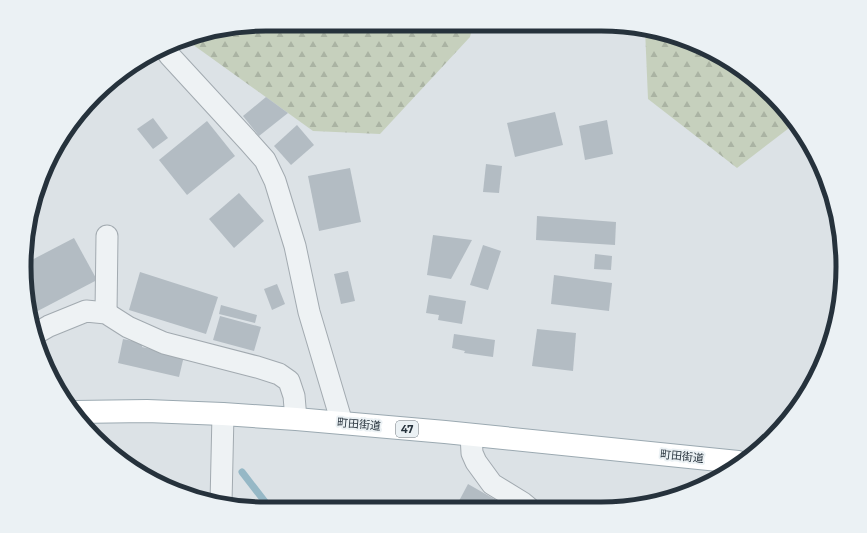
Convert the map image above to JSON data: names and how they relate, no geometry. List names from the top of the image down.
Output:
{
  "streets": {
    "main road": ["町田街道", "47"]
  }
}
